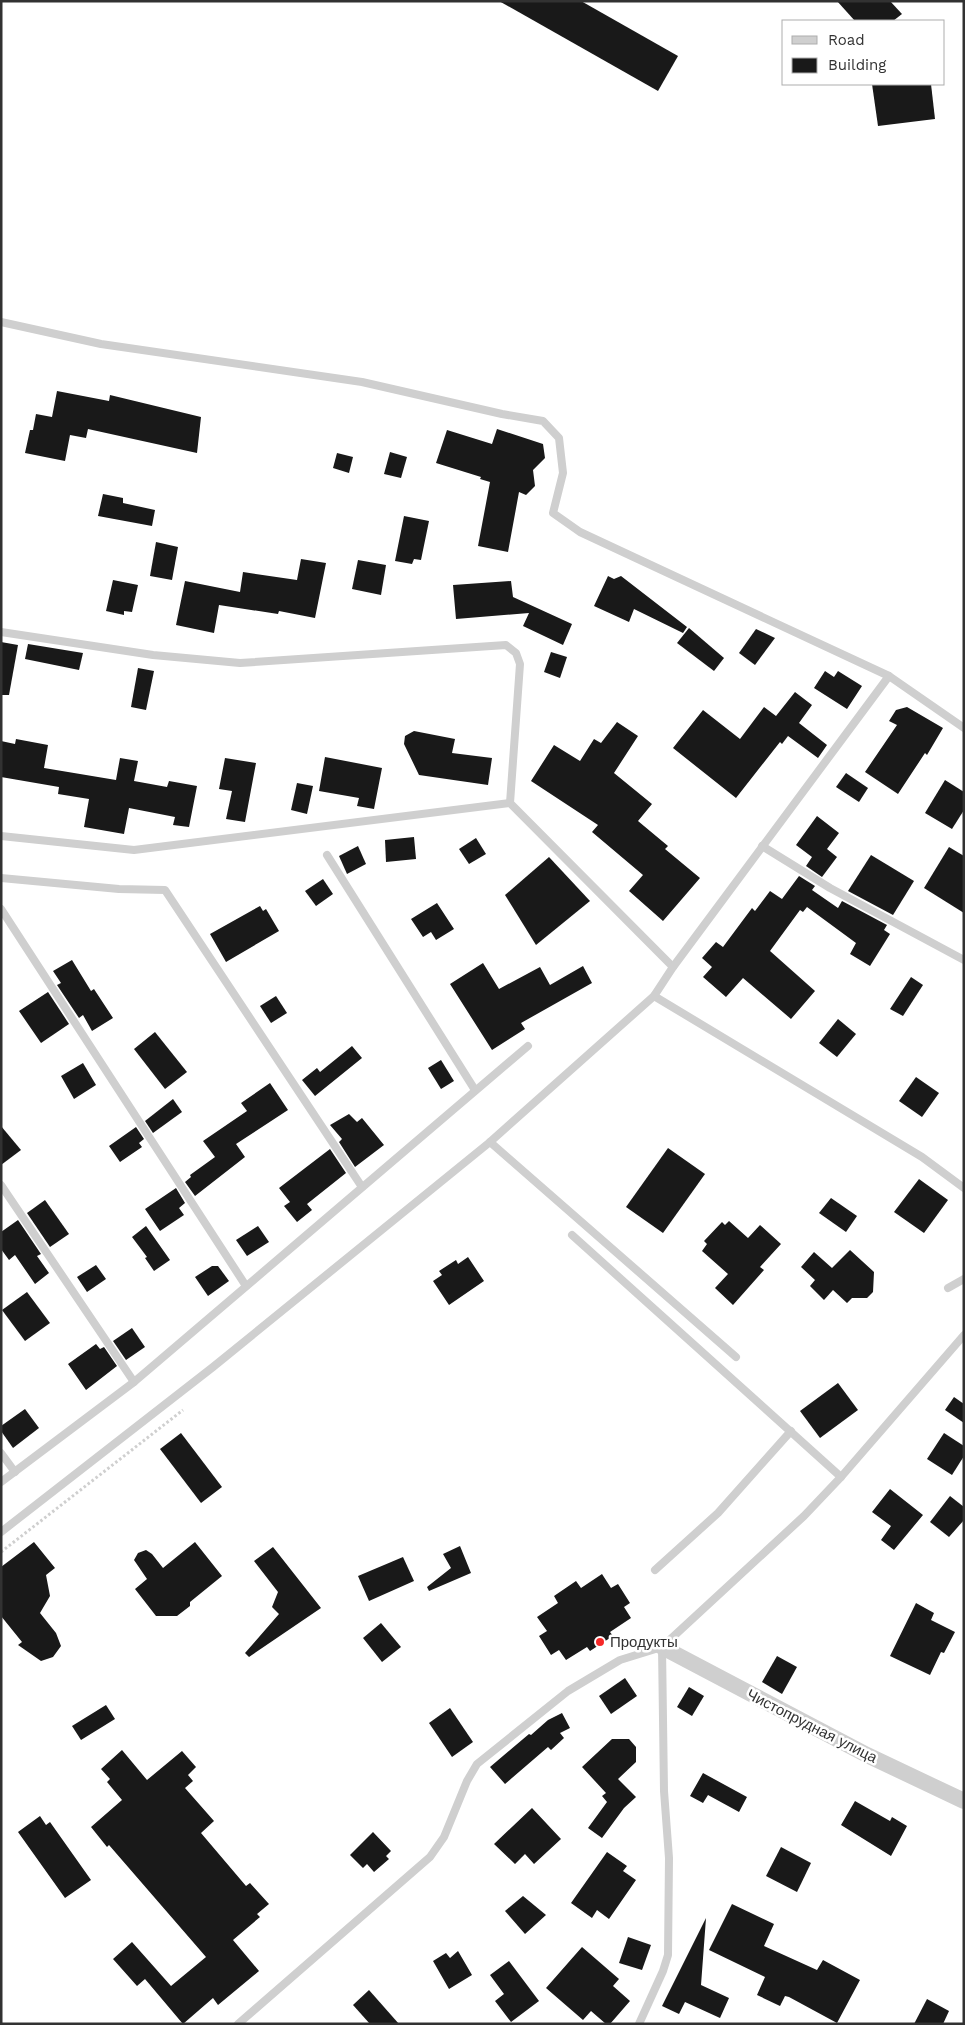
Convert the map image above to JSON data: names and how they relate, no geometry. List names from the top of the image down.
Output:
{
  "streets": {
    "street": ["Чистопрудная улица"]
  },
  "places": ["Продукты"],
  "legend": ["Road", "Building"]
}
